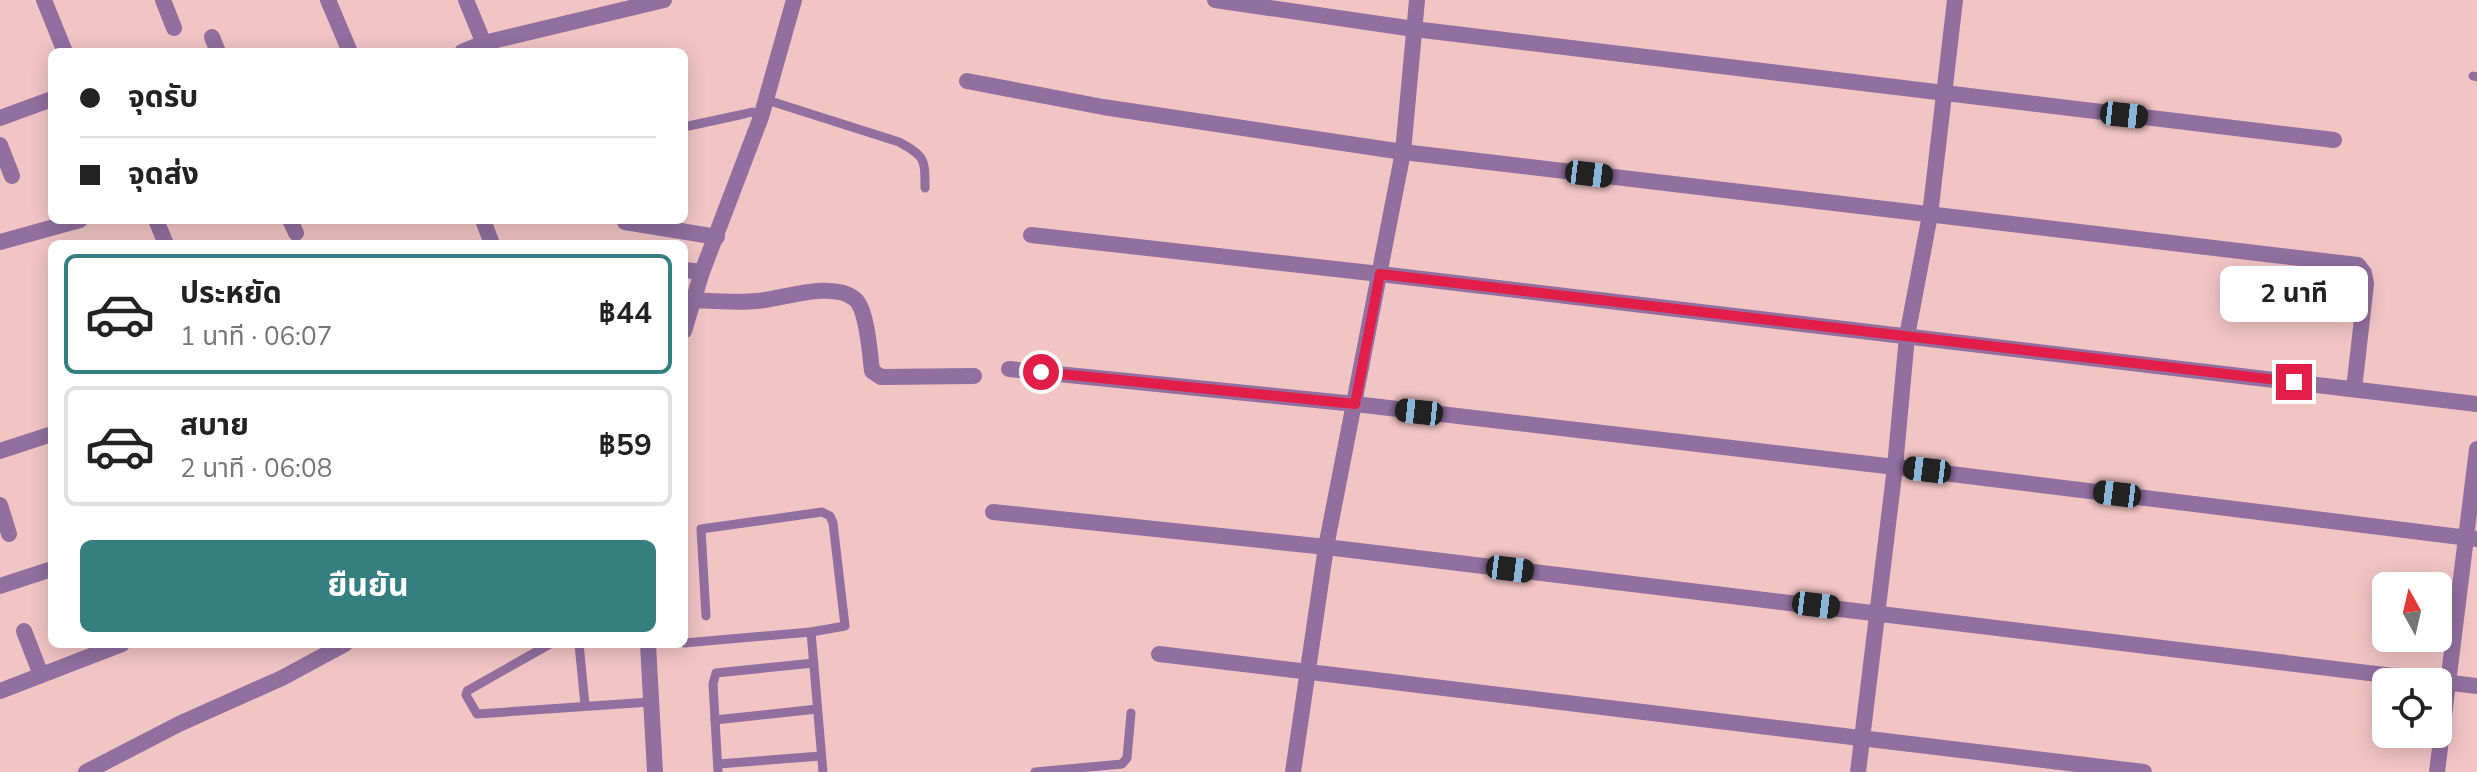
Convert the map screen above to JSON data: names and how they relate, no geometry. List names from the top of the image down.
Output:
{
  "north": "top",
  "page": {
    "banner": ["จุดรับ", "จุดส่ง"],
    "list": [
      {
        "name": "ประหยัด",
        "note": "1 นาที · 06:07",
        "value": "฿44"
      },
      {
        "name": "สบาย",
        "note": "2 นาที · 06:08",
        "value": "฿59"
      }
    ],
    "bubble": "2 นาที",
    "buttons": "ยืนยัน"
  }
}
